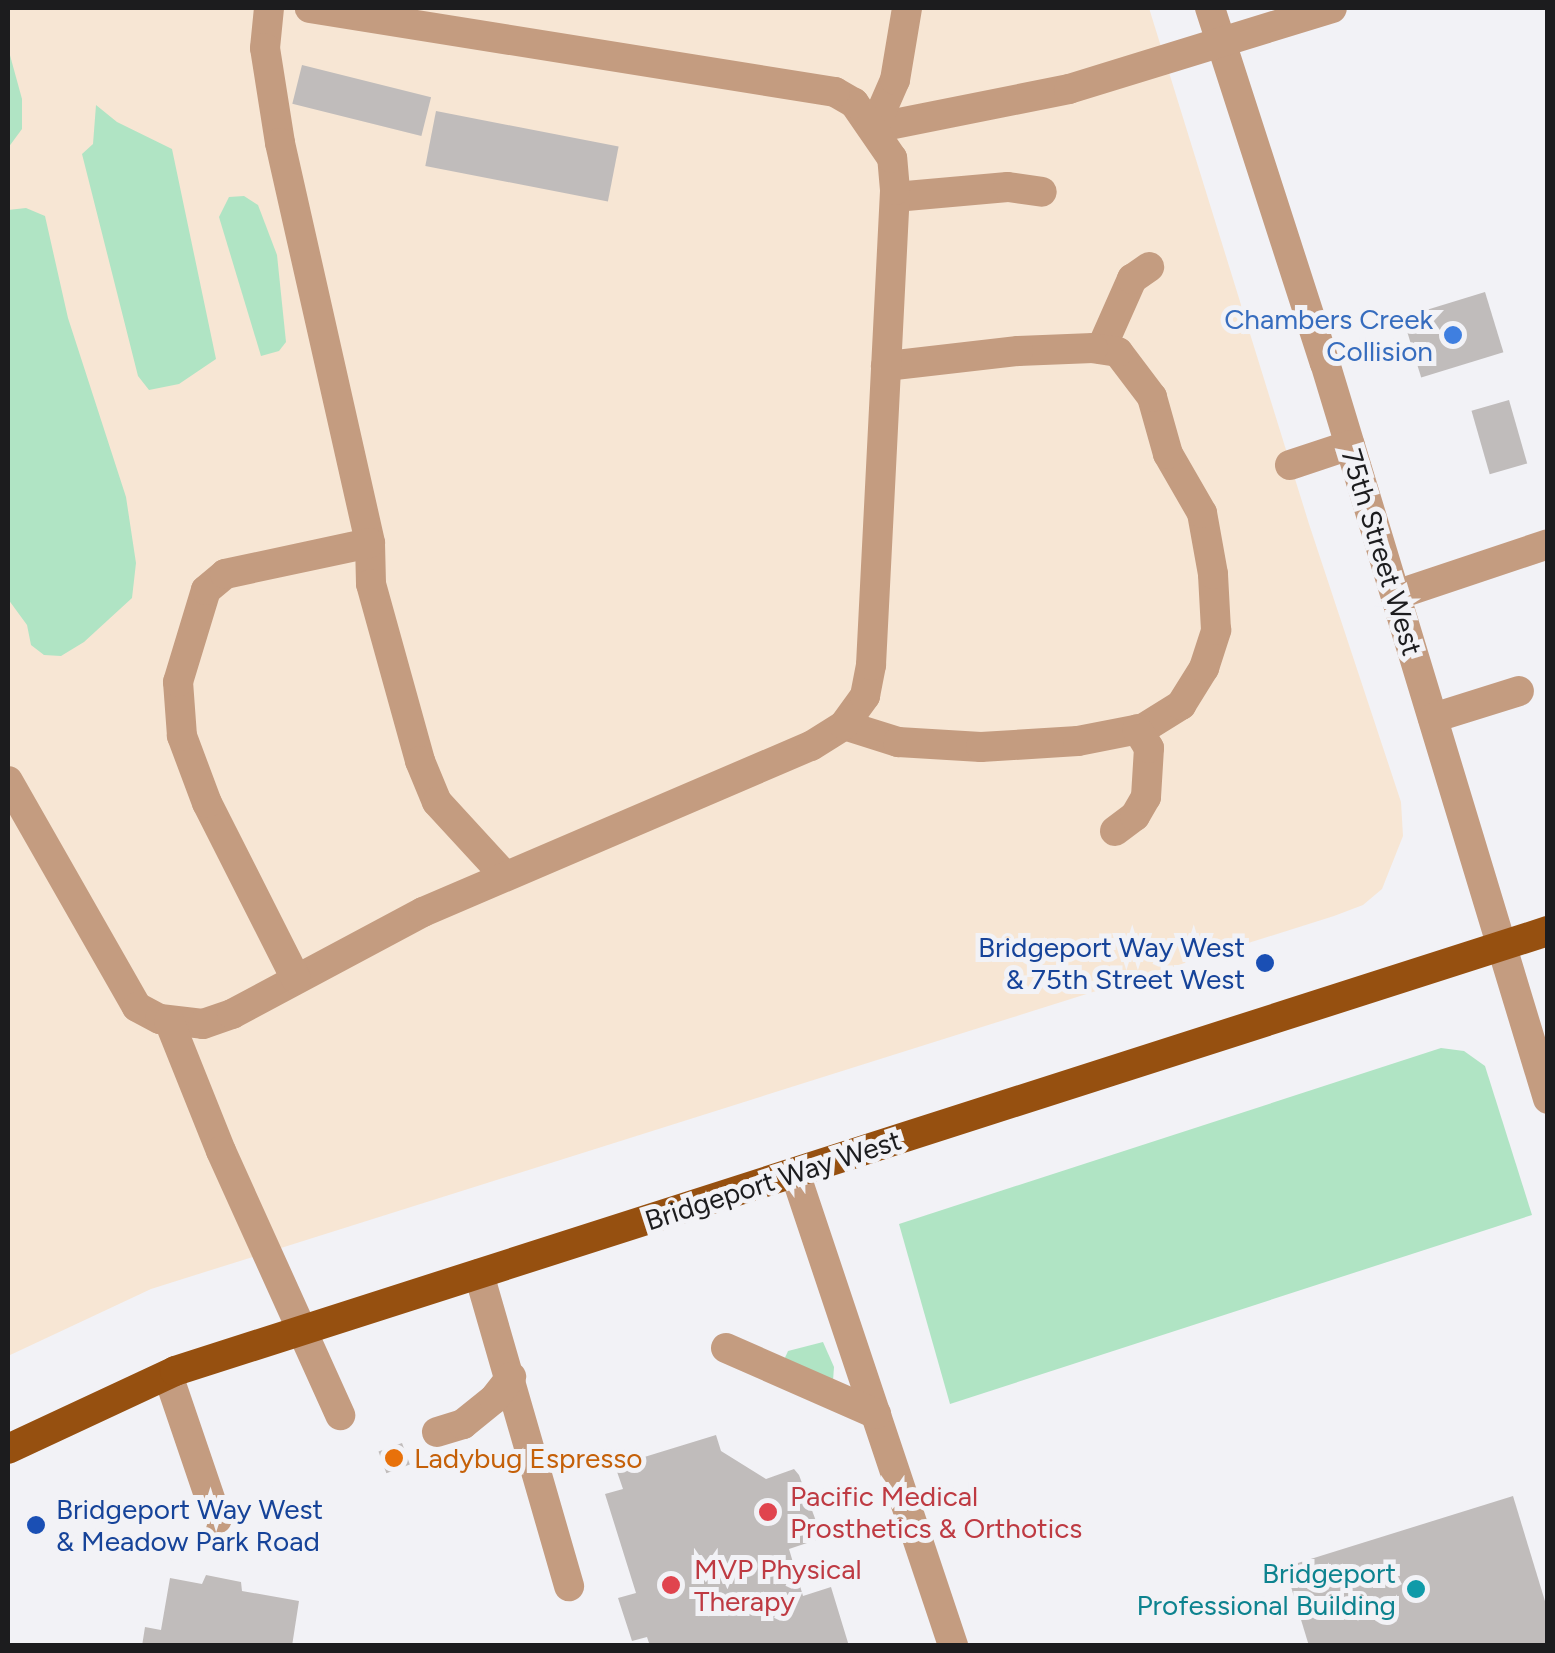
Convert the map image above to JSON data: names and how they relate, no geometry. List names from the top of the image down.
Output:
{
  "streets": {
    "main road": ["Bridgeport Way West"],
    "street": ["75th Street West"]
  },
  "crossings": [
    ["75th Street West", "Bridgeport Way West"]
  ],
  "places": [
    "Chambers Creek Collision",
    "Bridgeport Way West & 75th Street West",
    "Ladybug Espresso",
    "Pacific Medical Prosthetics & Orthotics",
    "Bridgeport Way West & Meadow Park Road",
    "MVP Physical Therapy",
    "Bridgeport Professional Building"
  ]
}
